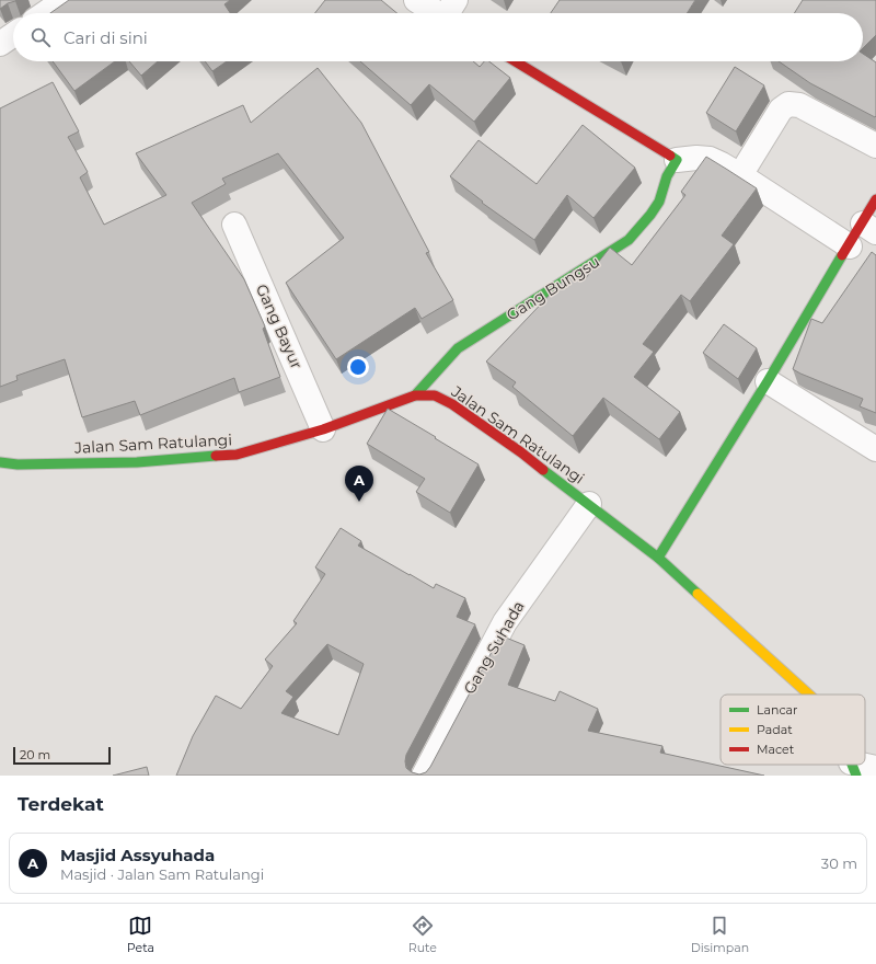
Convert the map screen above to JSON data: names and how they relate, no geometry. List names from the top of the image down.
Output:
{
  "streets": {
    "street": [
      "Gang Bungsu",
      "Gang Bayur",
      "Jalan Sam Ratulangi",
      "Gang Suhada"
    ]
  },
  "crossings": [
    ["Gang Bungsu", "Jalan Sam Ratulangi"],
    ["Gang Bayur", "Jalan Sam Ratulangi"],
    ["Jalan Sam Ratulangi", "Gang Suhada"]
  ],
  "legend": ["Lancar", "Padat", "Macet"],
  "scale_bar": "20 m",
  "page": {
    "search": "Cari di sini",
    "pins": "A",
    "scale": "20 m",
    "heading": "Terdekat",
    "list": [
      {
        "mark": "A",
        "name": "Masjid Assyuhada",
        "note": "Masjid · Jalan Sam Ratulangi",
        "value": "30 m"
      }
    ],
    "nav": ["Peta", "Rute", "Disimpan"]
  }
}
